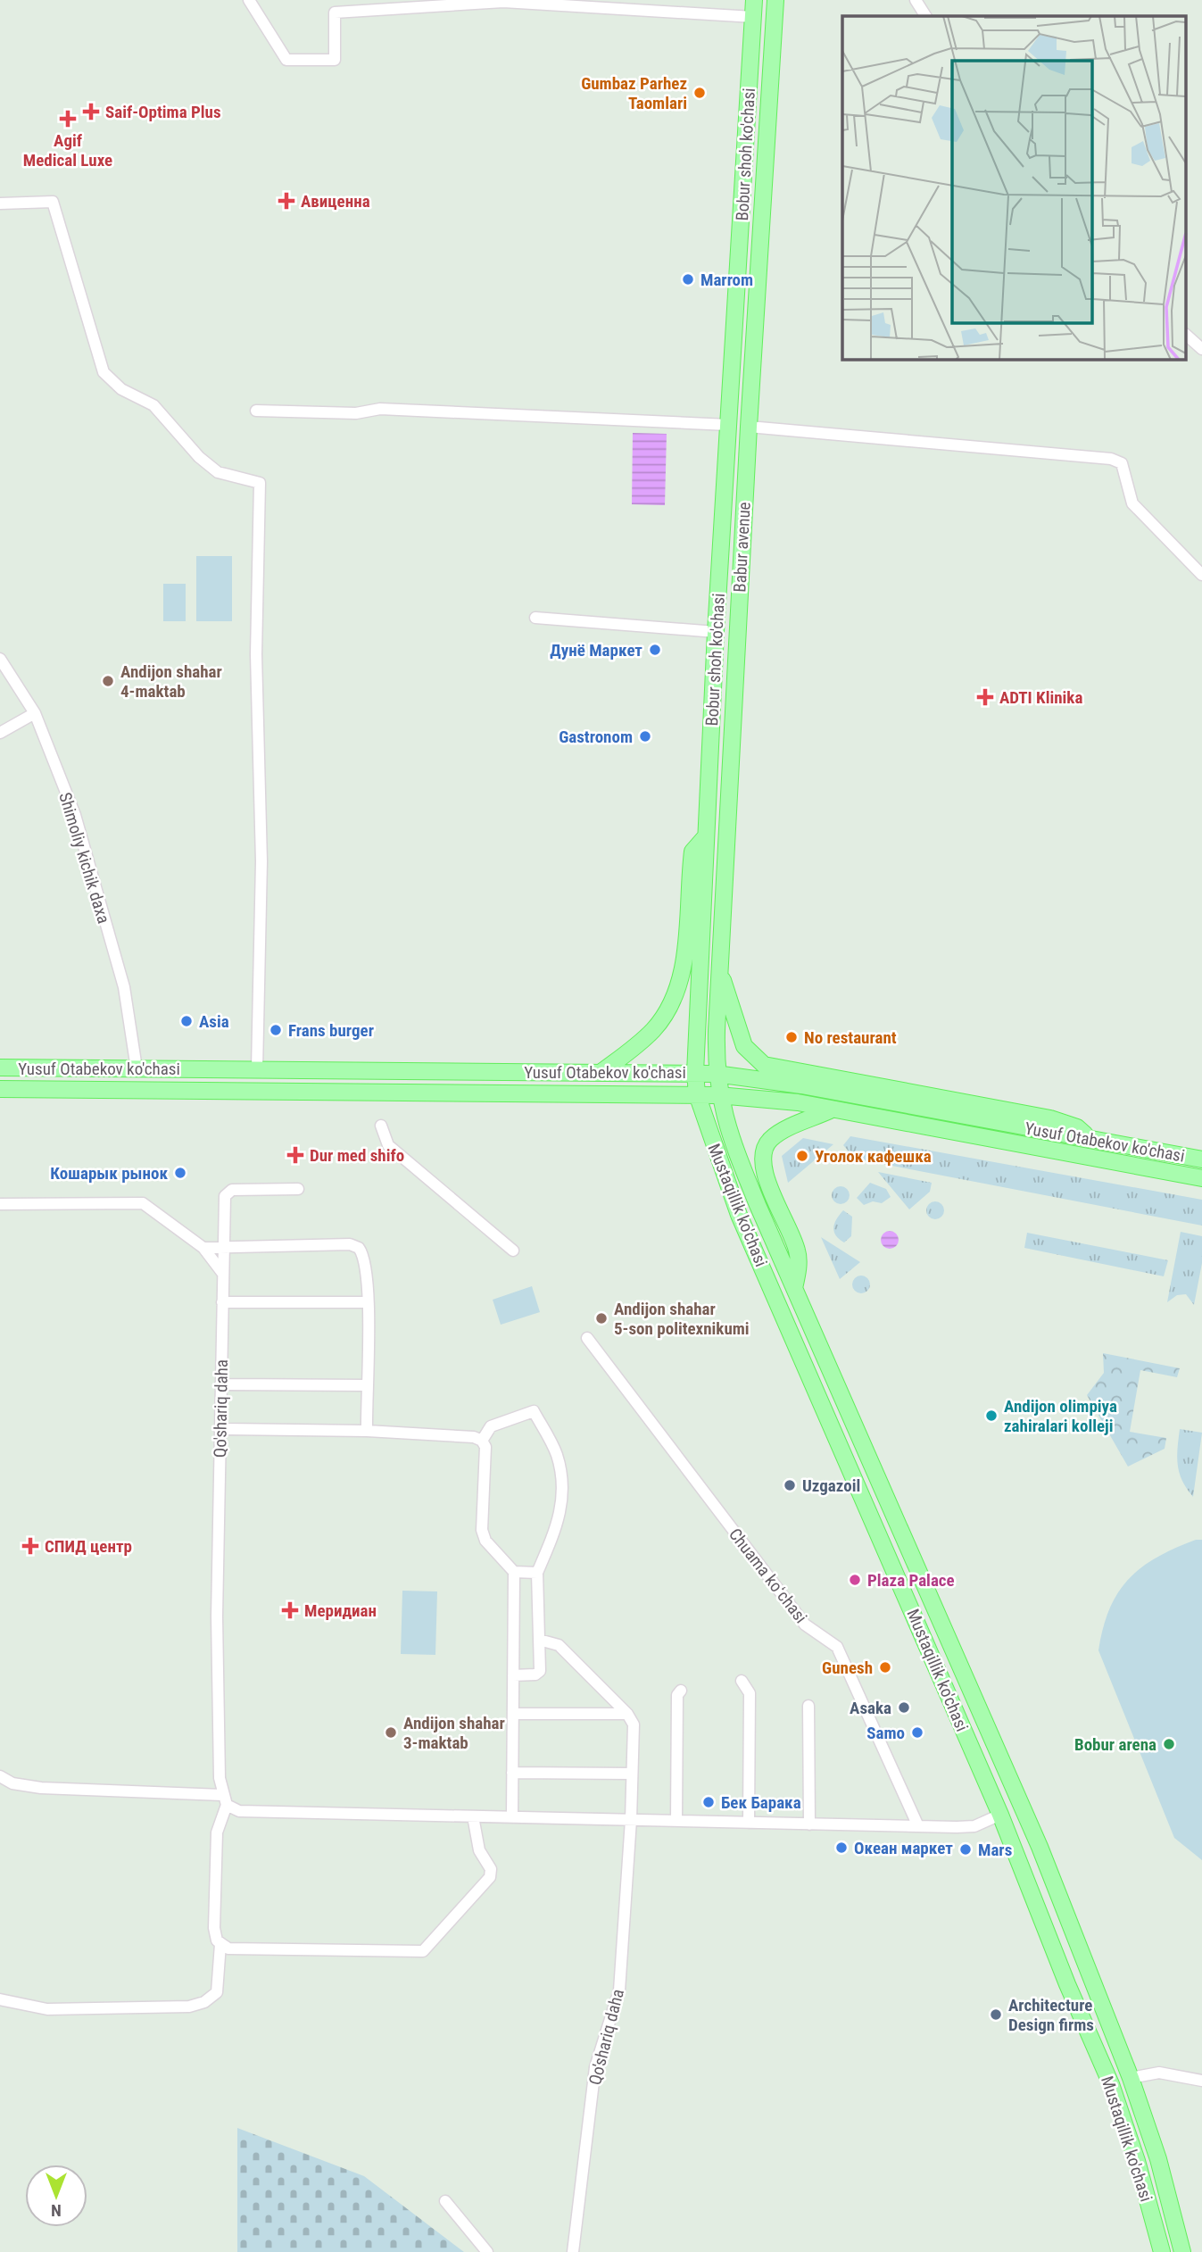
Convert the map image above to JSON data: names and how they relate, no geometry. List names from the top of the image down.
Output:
{
  "streets": {
    "main road": [
      "Bobur shoh ko'chasi",
      "Babur avenue",
      "Yusuf Otabekov ko'chasi",
      "Mustaqillik ko'chasi"
    ],
    "street": ["Shimoliy kichik daxa", "Qo'shariq daha", "Chuama koʻchasi"]
  },
  "crossings": [
    ["Bobur shoh ko'chasi", "Yusuf Otabekov ko'chasi"],
    ["Bobur shoh ko'chasi", "Mustaqillik ko'chasi"],
    ["Babur avenue", "Yusuf Otabekov ko'chasi"],
    ["Babur avenue", "Mustaqillik ko'chasi"],
    ["Shimoliy kichik daxa", "Yusuf Otabekov ko'chasi"],
    ["Yusuf Otabekov ko'chasi", "Mustaqillik ko'chasi"]
  ],
  "places": {
    "other": [
      "Gumbaz Parhez Taomlari",
      "Marrom",
      "Дунё Маркет",
      "Andijon shahar 4-maktab",
      "Gastronom",
      "Asia",
      "Frans burger",
      "No restaurant",
      "Уголок кафешка",
      "Кошарык рынок",
      "Andijon shahar 5-son politexnikumi",
      "Andijon olimpiya zahiralari kolleji",
      "Uzgazoil",
      "Plaza Palace",
      "Gunesh",
      "Asaka",
      "Andijon shahar 3-maktab",
      "Samo",
      "Bobur arena",
      "Бек Барака",
      "Океан маркет",
      "Mars",
      "Architecture Design firms"
    ],
    "health": [
      "Saif-Optima Plus",
      "Agif Medical Luxe",
      "Авиценна",
      "ADTI Klinika",
      "Dur med shifo",
      "СПИД центр",
      "Меридиан"
    ]
  },
  "north": "bottom"
}
